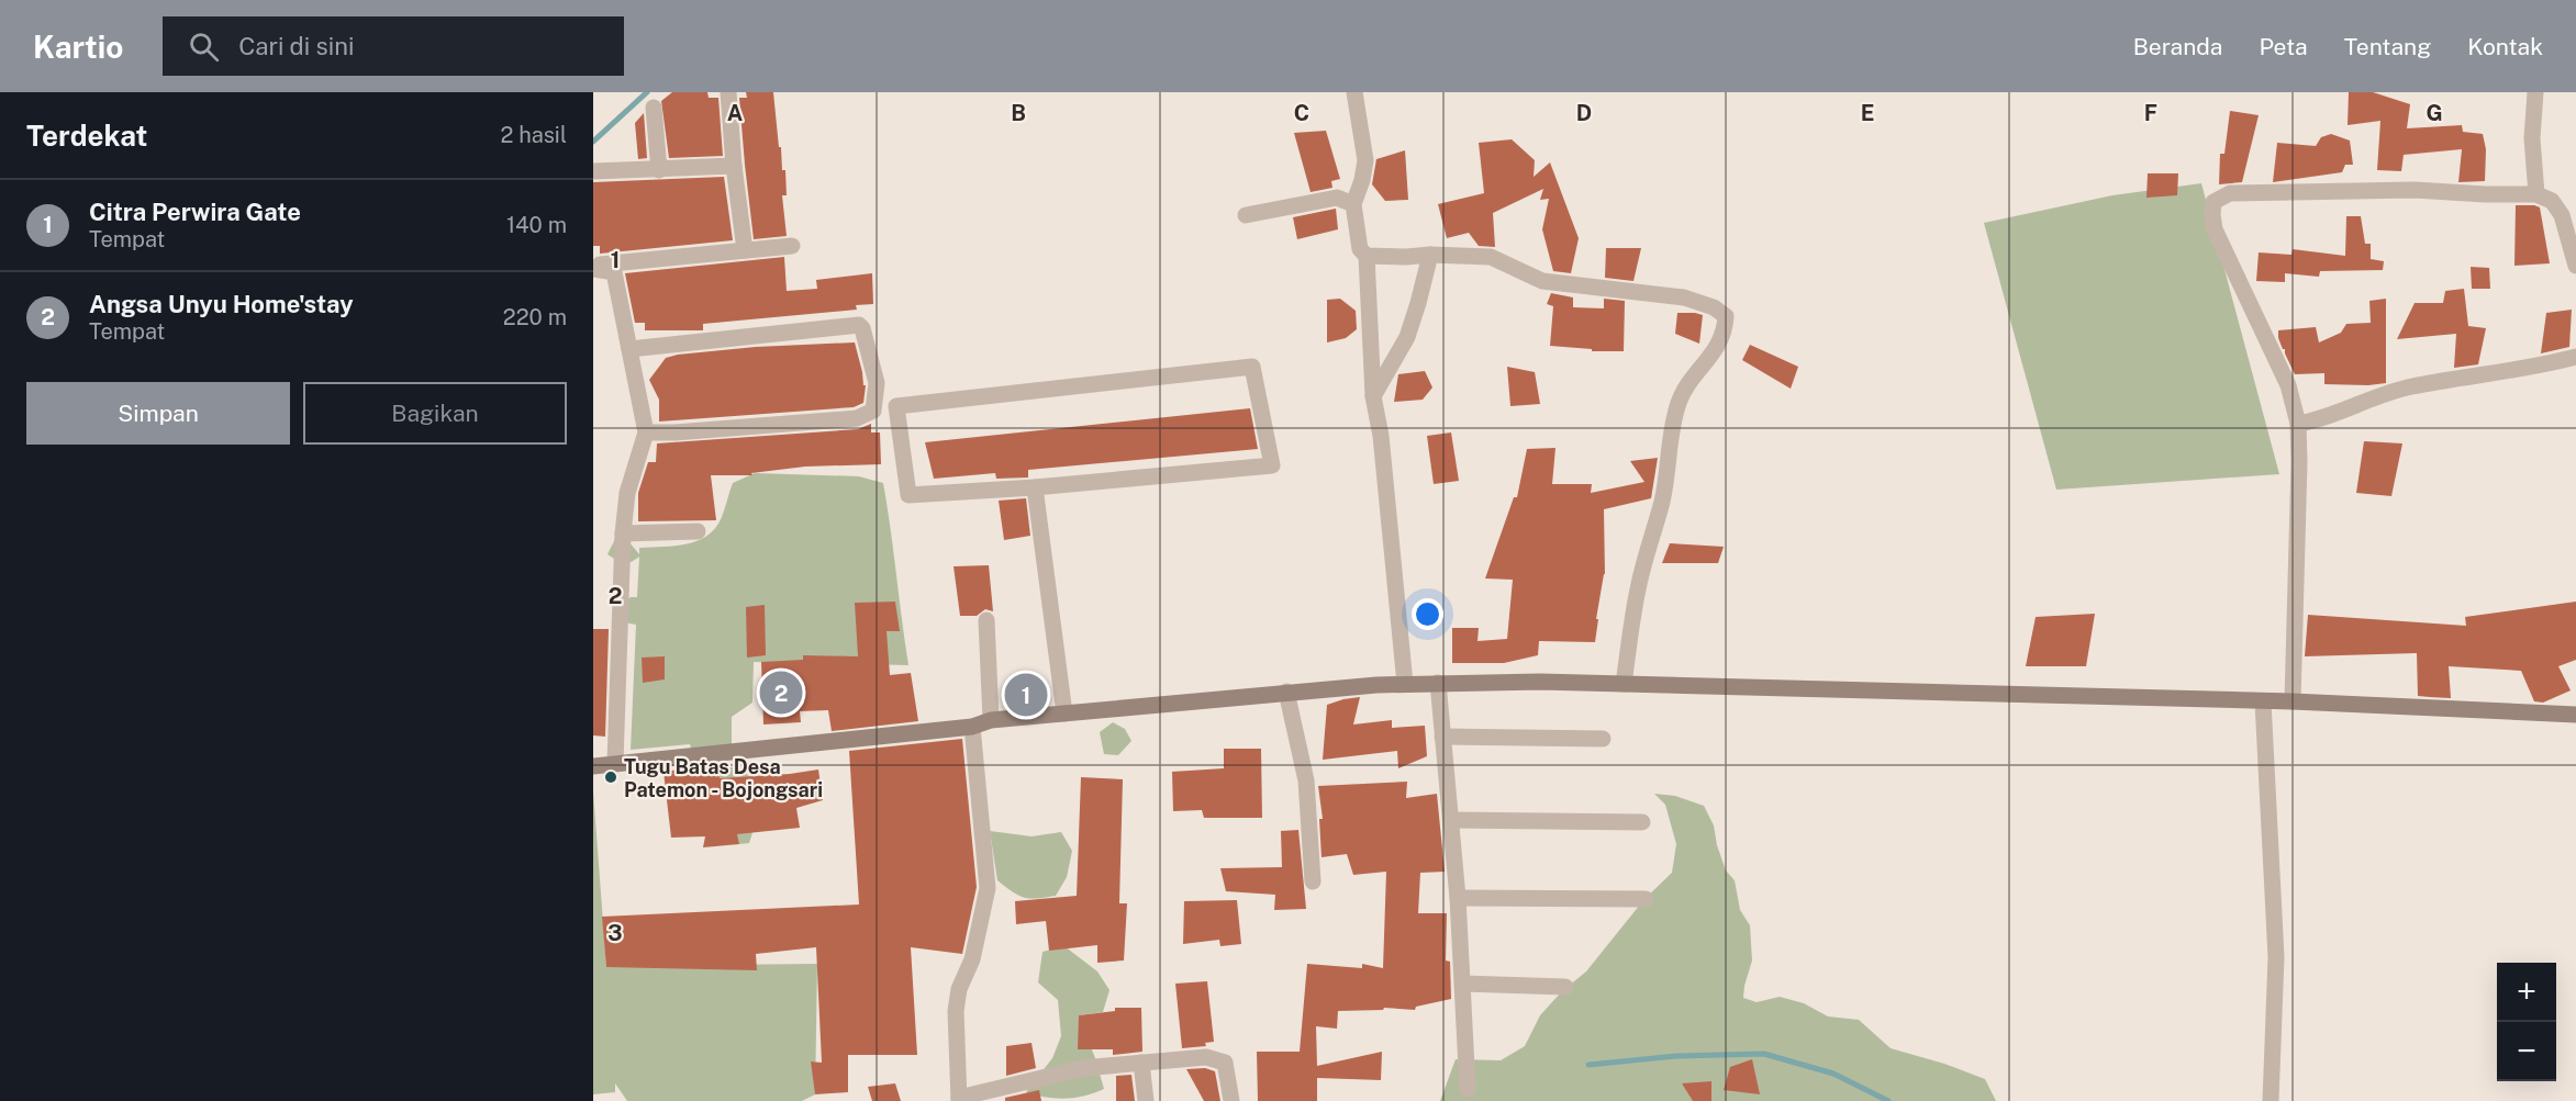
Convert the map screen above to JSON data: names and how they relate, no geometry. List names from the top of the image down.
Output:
{
  "places": ["Tugu Batas Desa Patemon - Bojongsari"],
  "page": {
    "header": "Kartio",
    "search": "Cari di sini",
    "nav": [
      "Beranda",
      "Peta",
      "Tentang",
      "Kontak"
    ],
    "heading": ["Terdekat", "2 hasil"],
    "list": [
      {
        "mark": "1",
        "name": "Citra Perwira Gate",
        "note": "Tempat",
        "value": "140 m"
      },
      {
        "mark": "2",
        "name": "Angsa Unyu Home'stay",
        "note": "Tempat",
        "value": "220 m"
      }
    ],
    "buttons": ["Simpan", "Bagikan"],
    "pins": ["2", "1"],
    "map_buttons": ["+", "−"]
  },
  "grid": {
    "columns": [
      "A",
      "B",
      "C",
      "D",
      "E",
      "F",
      "G"
    ],
    "rows": ["1", "2", "3"]
  }
}
